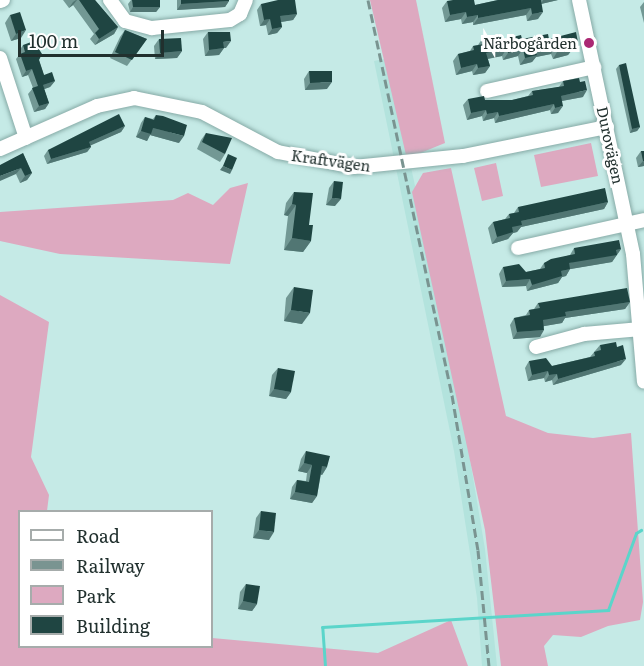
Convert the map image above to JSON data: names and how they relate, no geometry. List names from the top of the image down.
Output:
{
  "streets": {
    "street": ["Durovägen", "Kraftvägen"]
  },
  "crossings": [
    ["Durovägen", "Kraftvägen"]
  ],
  "places": ["Närbogården"],
  "legend": [
    "Road",
    "Railway",
    "Park",
    "Building"
  ],
  "scale_bar": "100 m"
}
